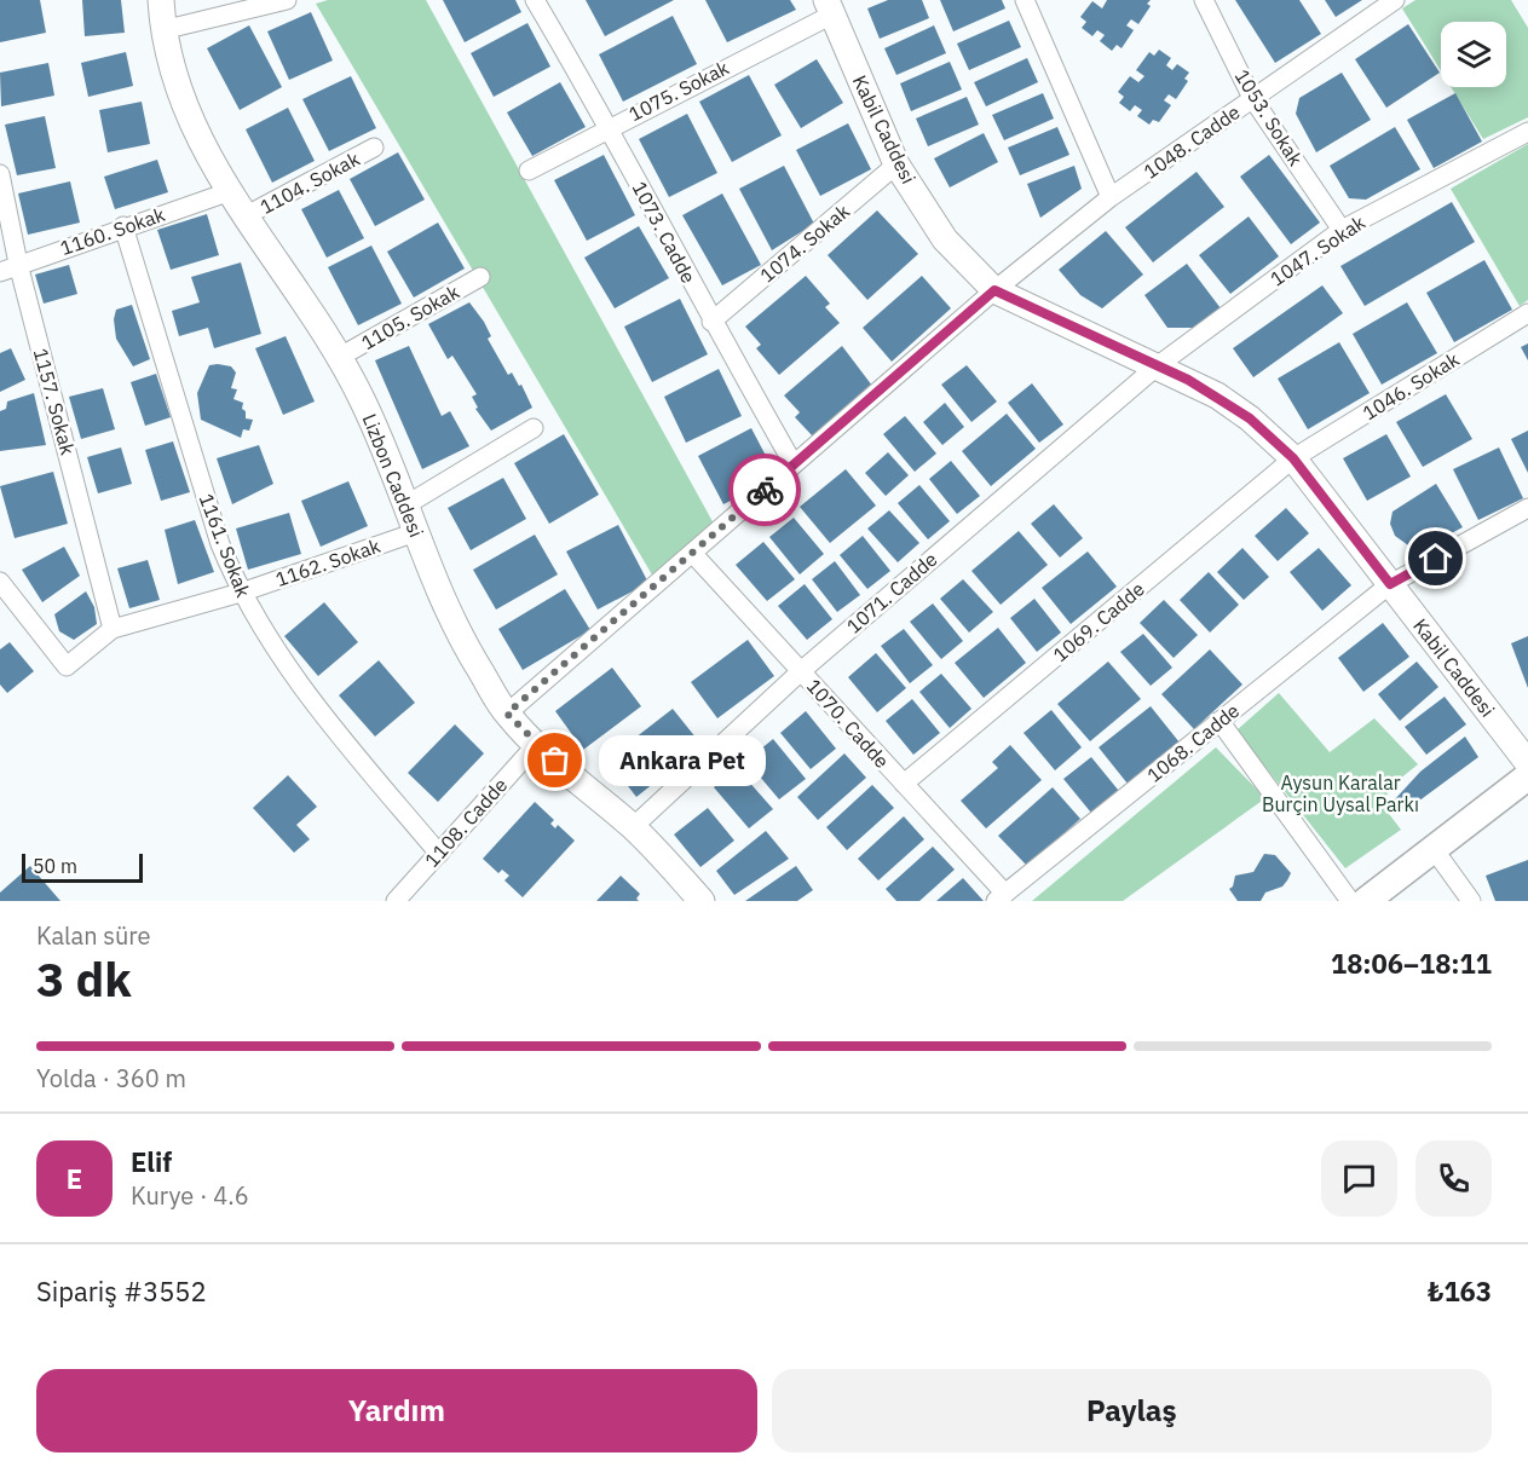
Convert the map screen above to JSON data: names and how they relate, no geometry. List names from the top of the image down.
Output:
{
  "streets": {
    "main road": ["Kabil Caddesi", "Lizbon Caddesi"],
    "street": [
      "1075. Sokak",
      "1053. Sokak",
      "1048. Cadde",
      "1104. Sokak",
      "1160. Sokak",
      "1073. Cadde",
      "1074. Sokak",
      "1047. Sokak",
      "1105. Sokak",
      "1046. Sokak",
      "1157. Sokak",
      "1161. Sokak",
      "1162. Sokak",
      "1071. Cadde",
      "1069. Cadde",
      "1070. Cadde",
      "1068. Cadde",
      "1108. Cadde"
    ]
  },
  "crossings": [
    ["1075. Sokak", "Kabil Caddesi"],
    ["1075. Sokak", "1073. Cadde"],
    ["1053. Sokak", "1048. Cadde"],
    ["1053. Sokak", "1047. Sokak"],
    ["Kabil Caddesi", "1048. Cadde"],
    ["Kabil Caddesi", "1074. Sokak"],
    ["Kabil Caddesi", "1047. Sokak"],
    ["Kabil Caddesi", "1046. Sokak"],
    ["Kabil Caddesi", "1071. Cadde"],
    ["Kabil Caddesi", "1069. Cadde"],
    ["Kabil Caddesi", "1068. Cadde"],
    ["1048. Cadde", "1073. Cadde"],
    ["1048. Cadde", "Lizbon Caddesi"],
    ["1048. Cadde", "1070. Cadde"],
    ["1104. Sokak", "Lizbon Caddesi"],
    ["1160. Sokak", "1157. Sokak"],
    ["1160. Sokak", "Lizbon Caddesi"],
    ["1160. Sokak", "1161. Sokak"],
    ["1073. Cadde", "1074. Sokak"],
    ["1047. Sokak", "1071. Cadde"],
    ["1105. Sokak", "Lizbon Caddesi"],
    ["1046. Sokak", "1069. Cadde"],
    ["1157. Sokak", "1162. Sokak"],
    ["Lizbon Caddesi", "1162. Sokak"],
    ["Lizbon Caddesi", "1071. Cadde"],
    ["Lizbon Caddesi", "1108. Cadde"],
    ["1161. Sokak", "1162. Sokak"],
    ["1161. Sokak", "1108. Cadde"],
    ["1071. Cadde", "1070. Cadde"],
    ["1069. Cadde", "1070. Cadde"],
    ["1070. Cadde", "1068. Cadde"]
  ],
  "parks": ["Aysun Karalar Burçin Uysal Parkı"],
  "places": ["Ankara Pet"],
  "scale_bar": "50 m",
  "page": {
    "bubble": "Ankara Pet",
    "scale": "50 m",
    "heading": ["3 dk", "Kalan süre", "18:06–18:11"],
    "panel": [
      "Elif",
      "Kurye · 4.6",
      "Sipariş #3552",
      "₺163"
    ],
    "bar": "Yolda · 360 m",
    "round": "E",
    "buttons": ["Yardım", "Paylaş"]
  }
}
